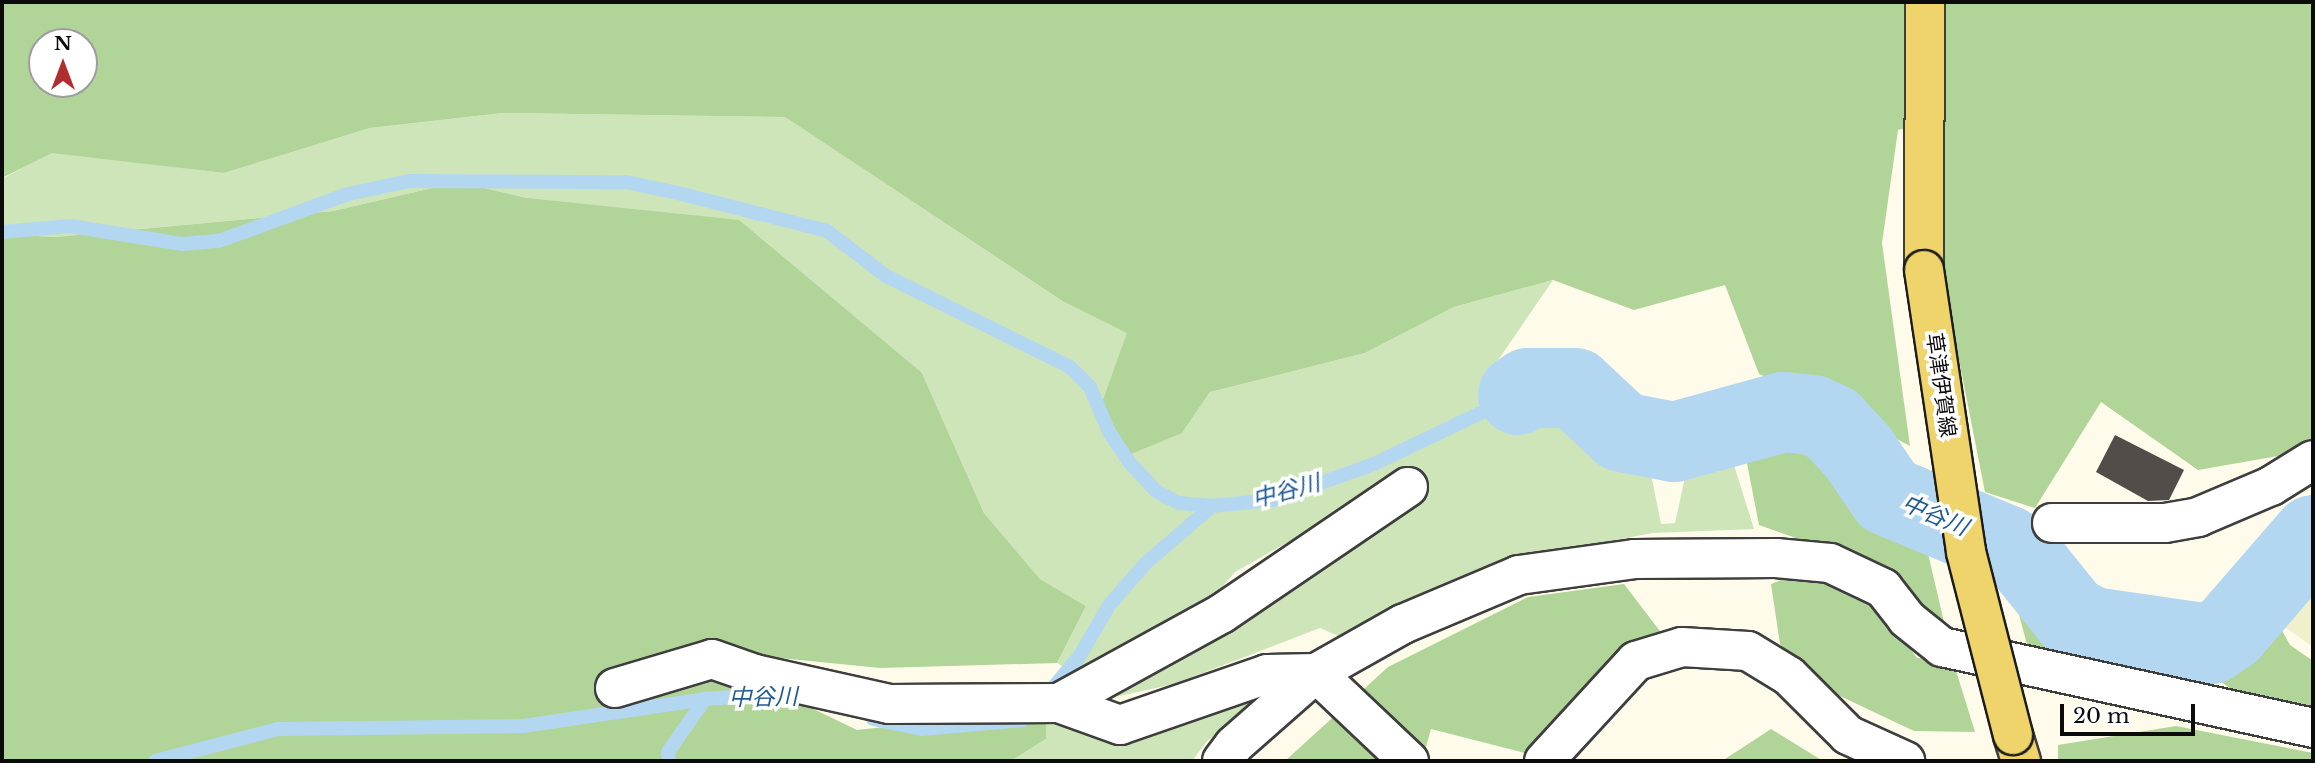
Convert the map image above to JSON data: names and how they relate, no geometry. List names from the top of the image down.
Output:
{
  "streets": {
    "main road": ["草津伊賀線"]
  },
  "water": ["中谷川"],
  "scale_bar": "20 m",
  "north": "top"
}
